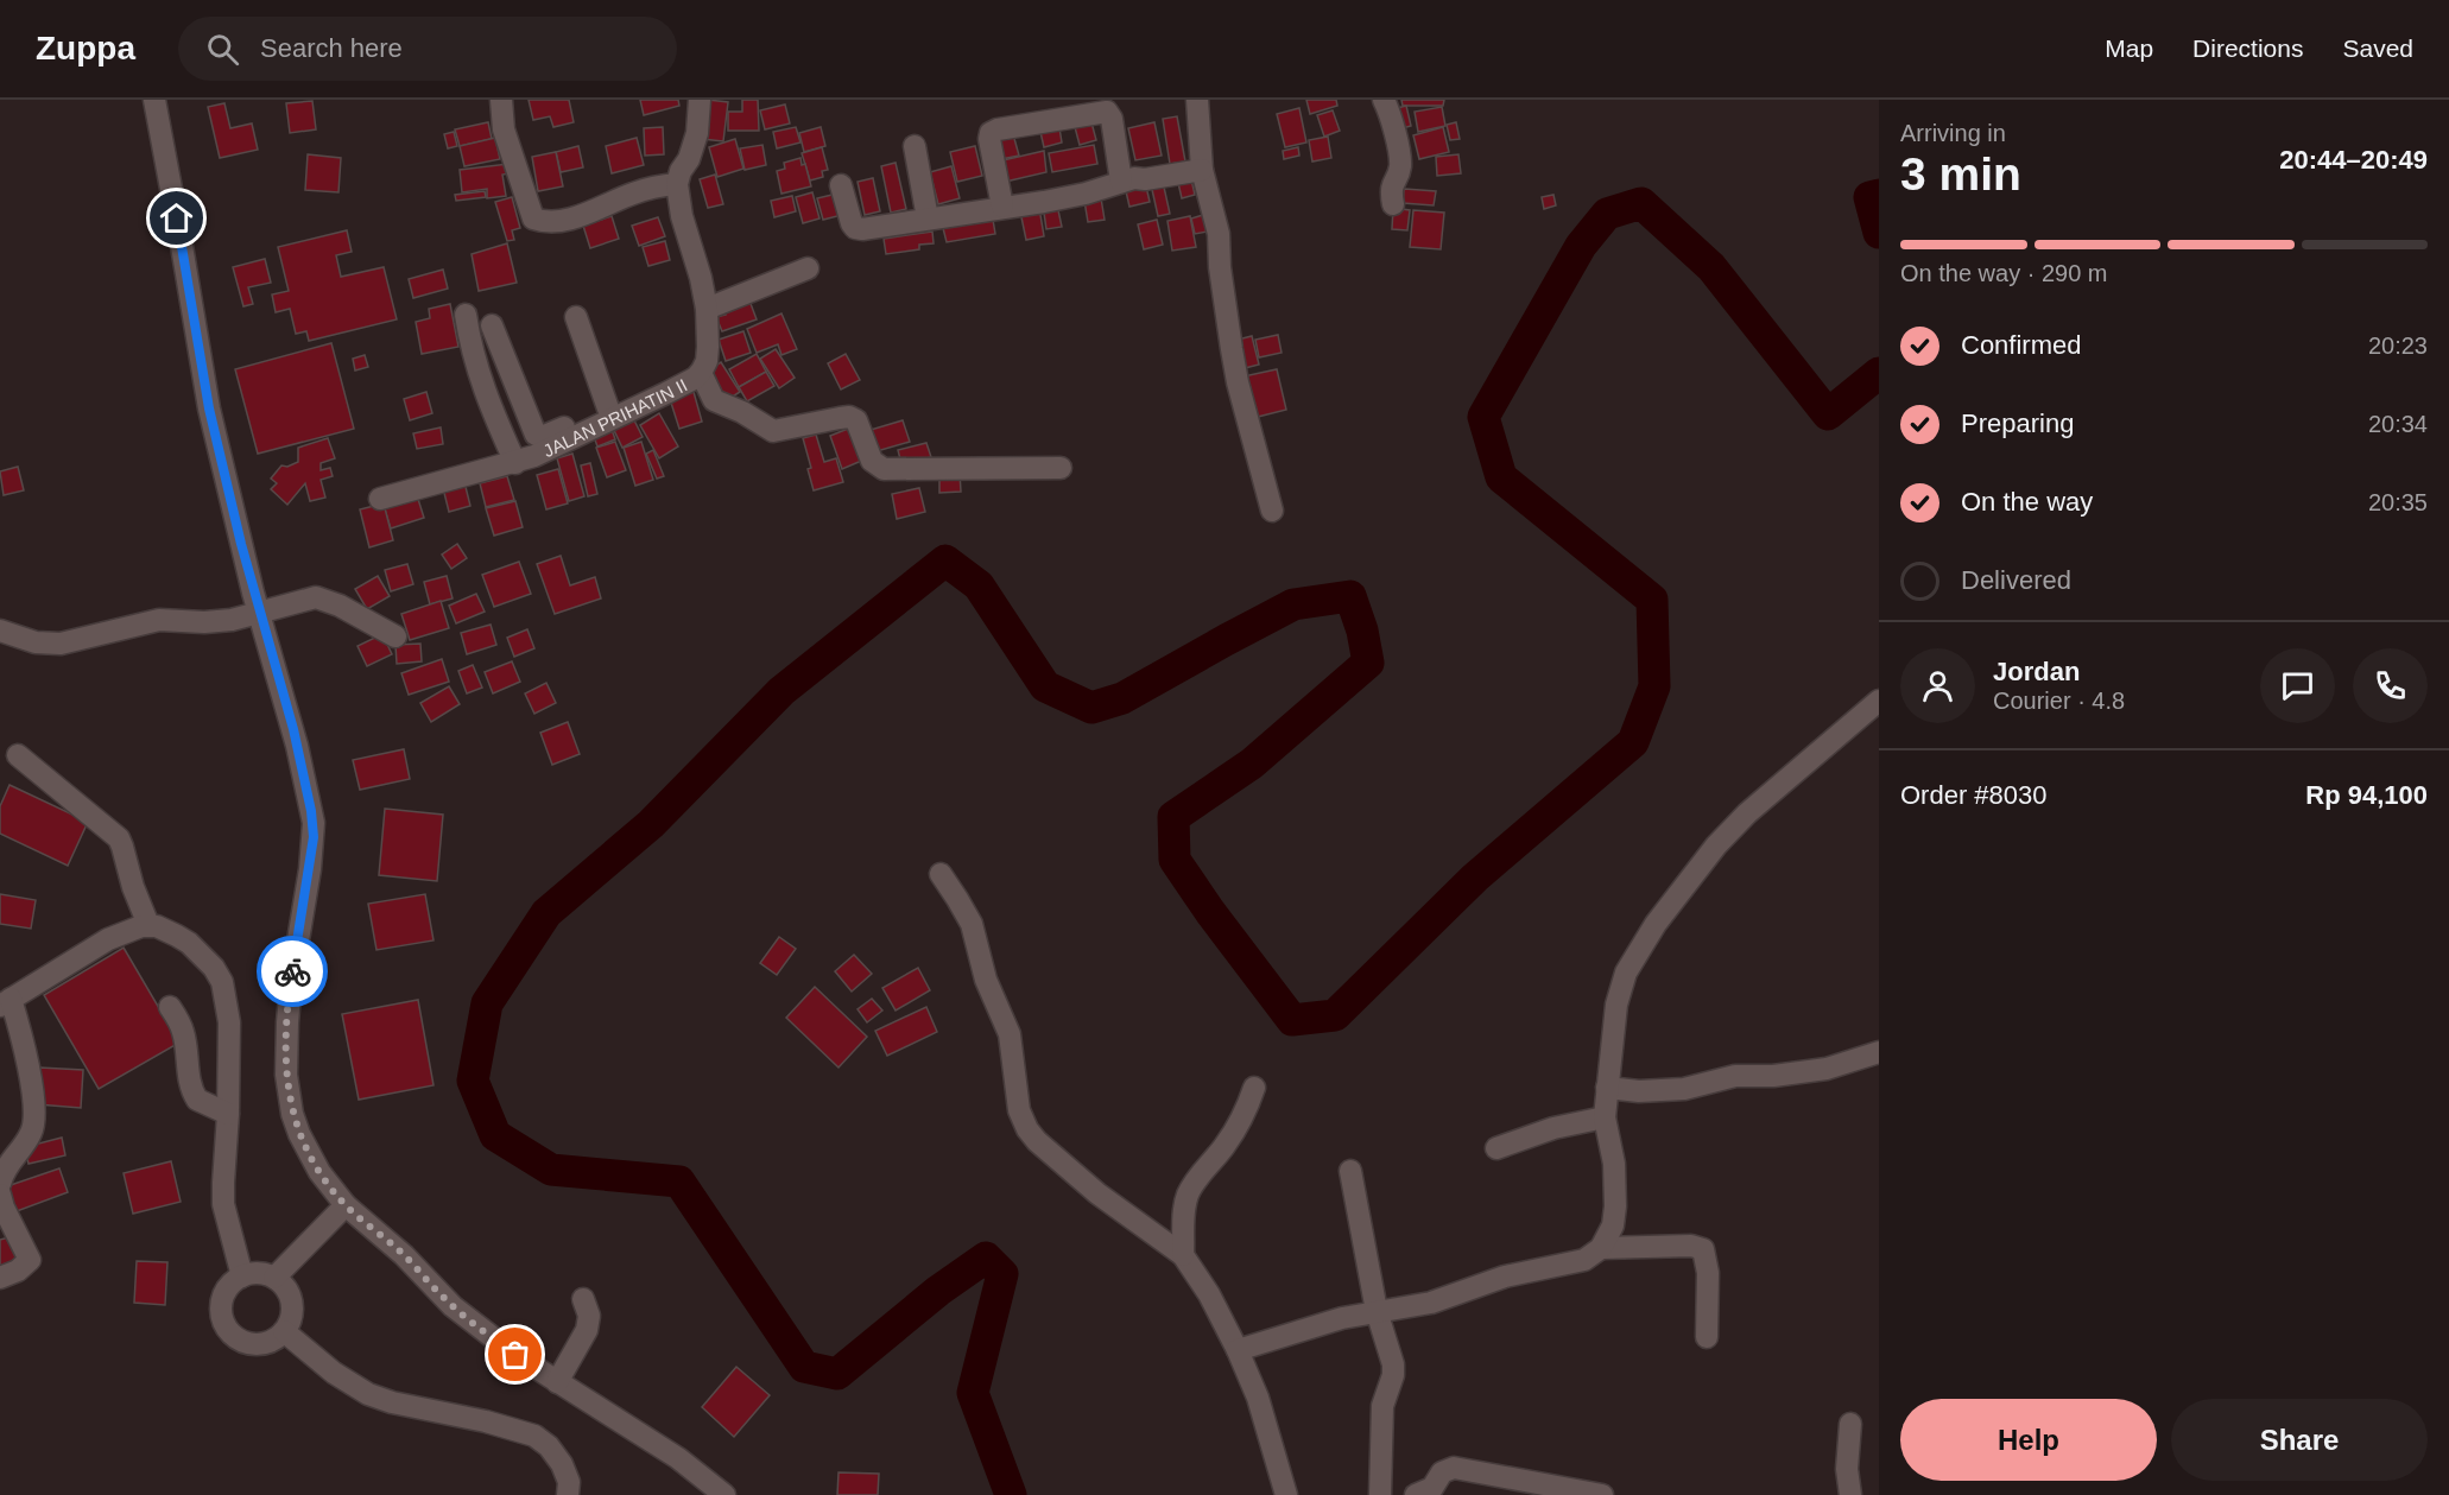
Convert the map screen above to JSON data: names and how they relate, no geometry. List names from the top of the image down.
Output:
{
  "streets": {
    "street": ["JALAN PRIHATIN II"]
  },
  "page": {
    "header": "Zuppa",
    "search": "Search here",
    "nav": ["Map", "Directions", "Saved"],
    "heading": ["3 min", "Arriving in", "20:44–20:49"],
    "panel": [
      "Jordan",
      "Courier · 4.8",
      "Order #8030",
      "Rp 94,100"
    ],
    "bar": "On the way · 290 m",
    "list": [
      ["Confirmed", "20:23"],
      ["Preparing", "20:34"],
      ["On the way", "20:35"],
      "Delivered"
    ],
    "buttons": ["Help", "Share"]
  }
}
